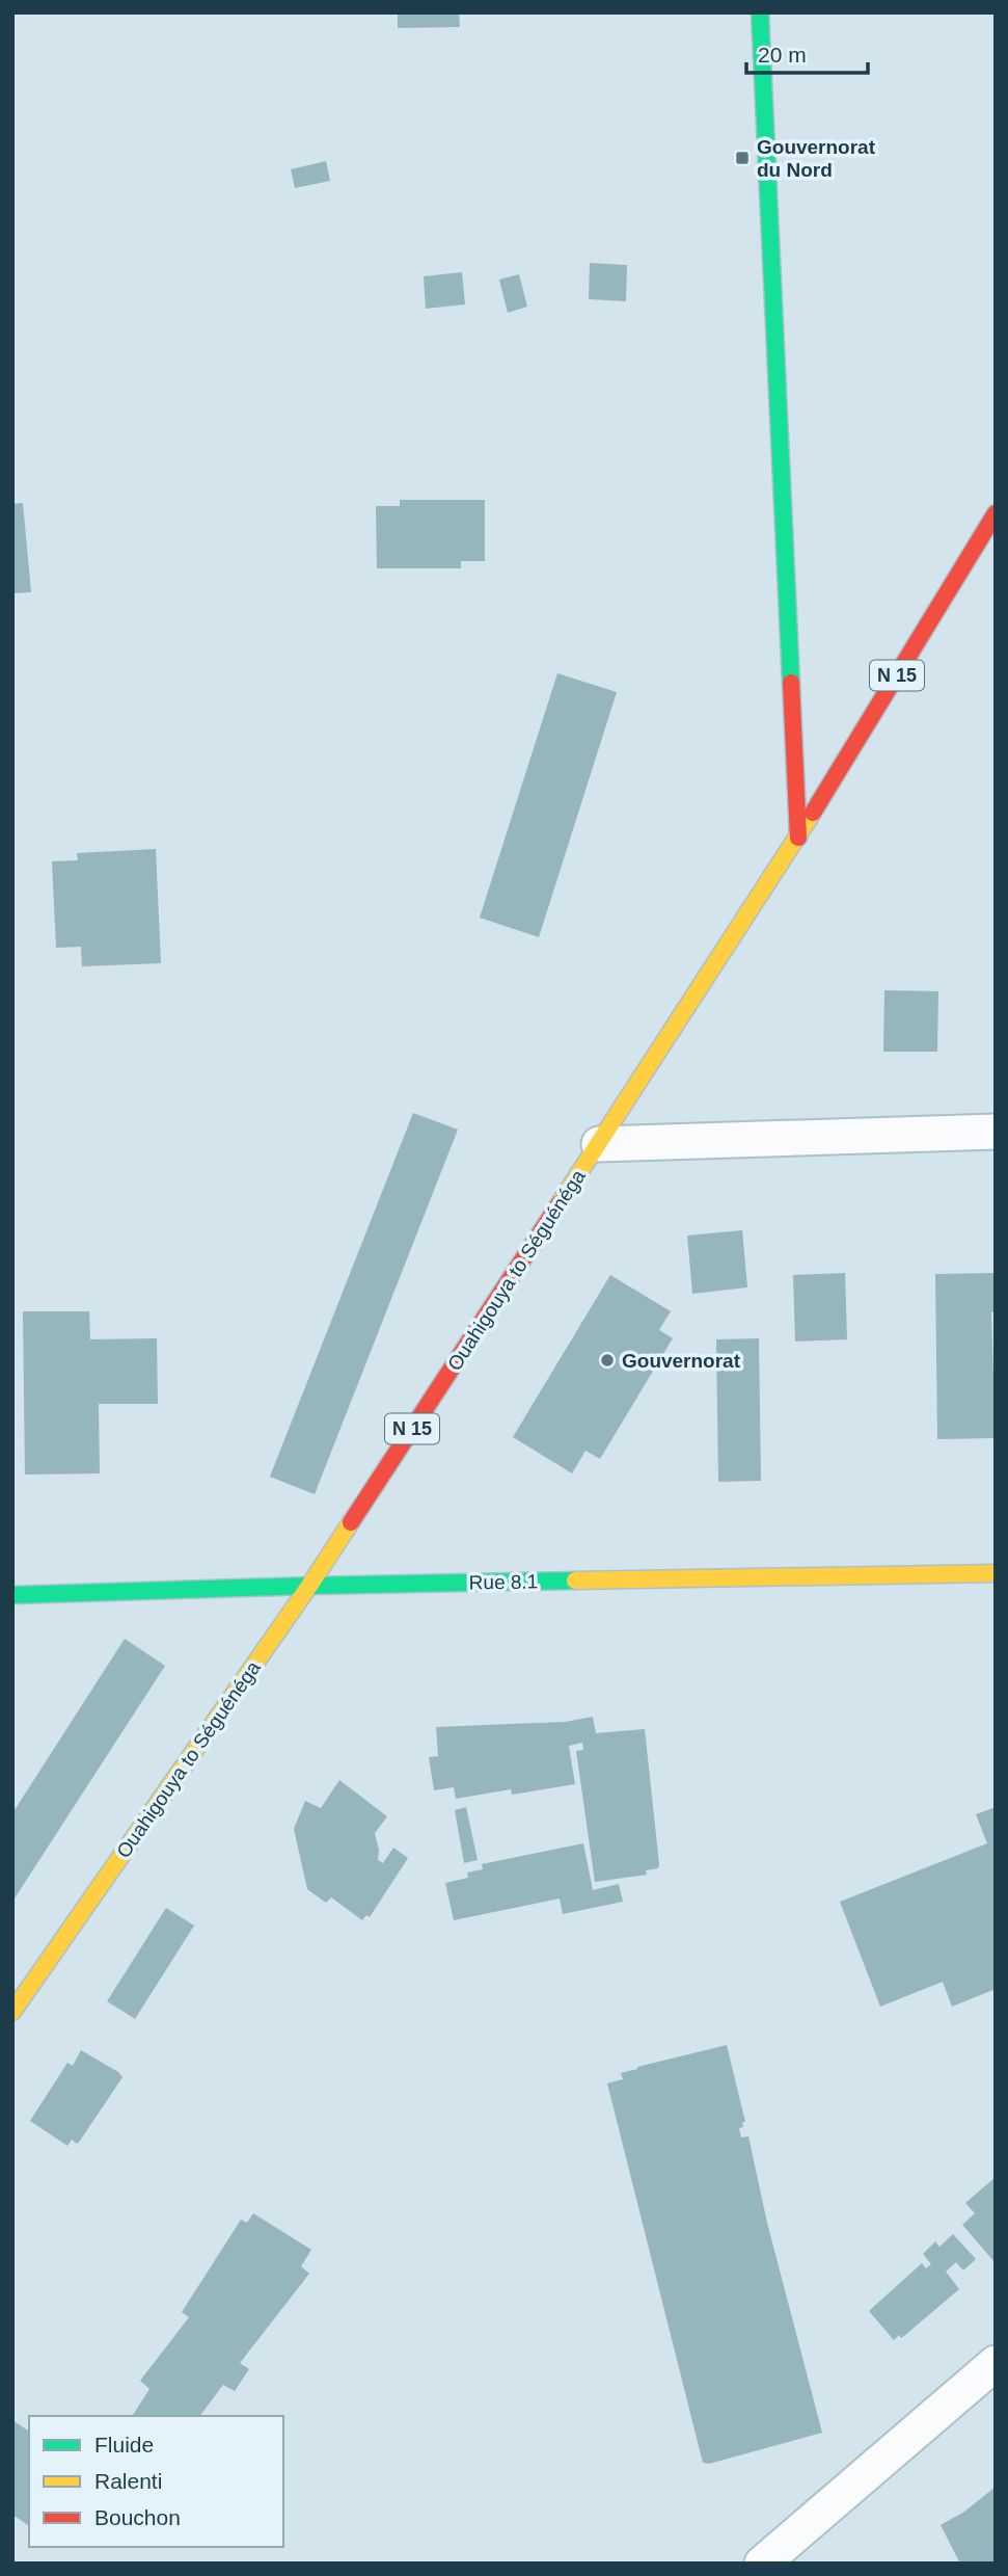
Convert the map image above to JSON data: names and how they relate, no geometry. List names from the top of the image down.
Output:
{
  "streets": {
    "street": ["N 15", "Ouahigouya to Séguénéga", "Rue 8.1"]
  },
  "crossings": [
    ["Ouahigouya to Séguénéga", "Rue 8.1"]
  ],
  "places": {
    "transit": ["Gouvernorat du Nord"],
    "other": ["Gouvernorat"]
  },
  "legend": ["Fluide", "Ralenti", "Bouchon"],
  "scale_bar": "20 m"
}
